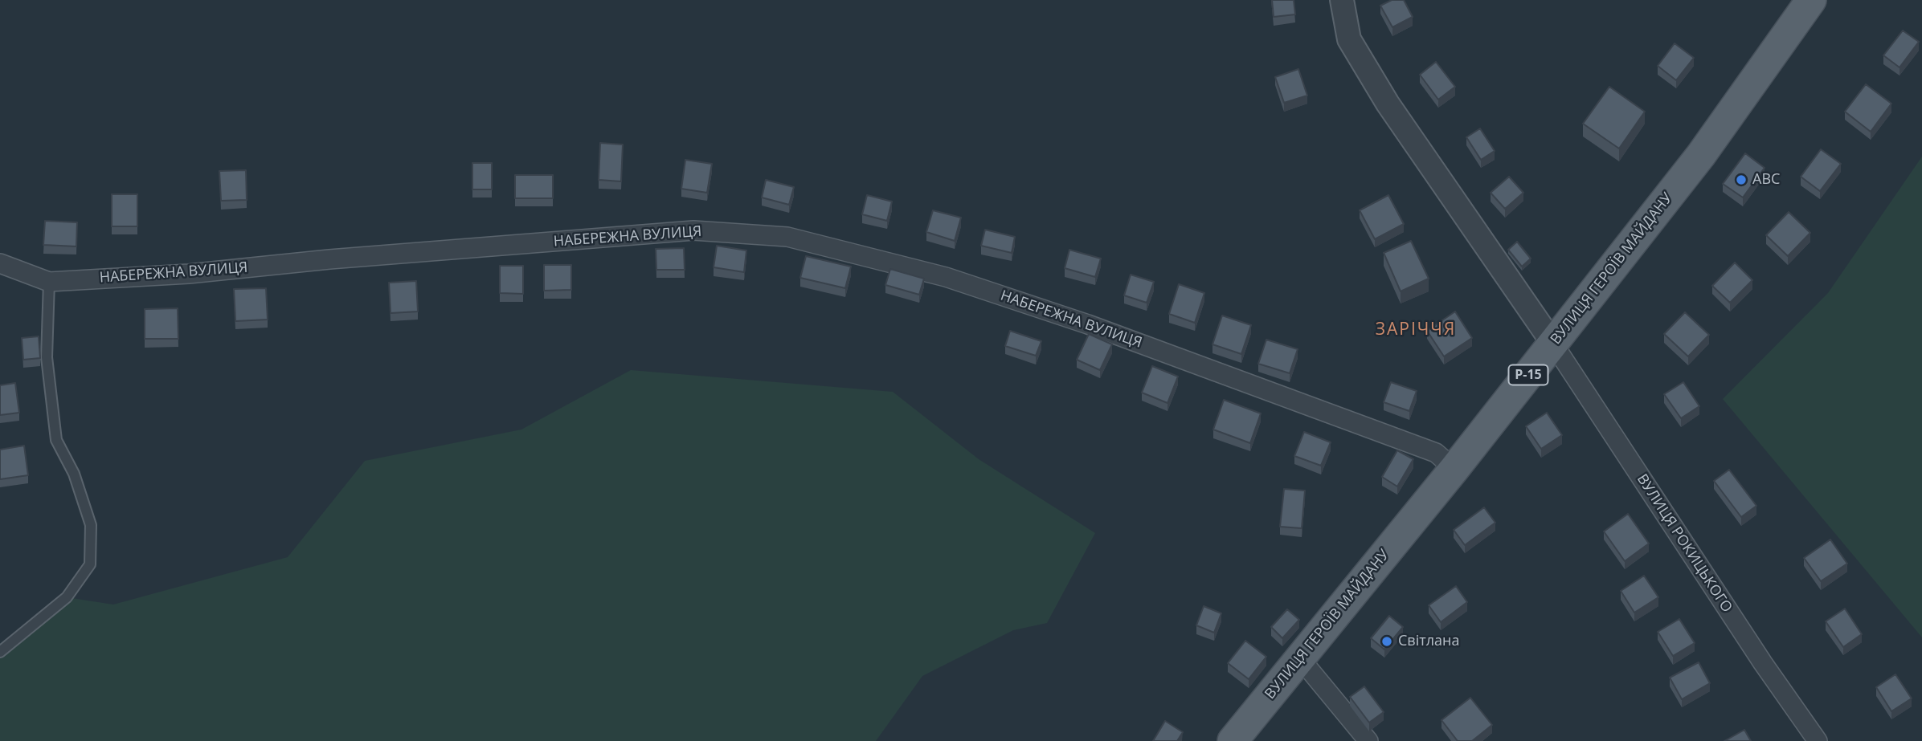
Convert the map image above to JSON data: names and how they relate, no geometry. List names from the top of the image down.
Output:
{
  "streets": {
    "main road": ["ВУЛИЦЯ ГЕРОЇВ МАЙДАНУ", "Р-15"],
    "street": ["НАБЕРЕЖНА ВУЛИЦЯ", "ВУЛИЦЯ РОКИЦЬКОГО"]
  },
  "crossings": [
    ["НАБЕРЕЖНА ВУЛИЦЯ", "ВУЛИЦЯ ГЕРОЇВ МАЙДАНУ"],
    ["ВУЛИЦЯ ГЕРОЇВ МАЙДАНУ", "ВУЛИЦЯ РОКИЦЬКОГО"]
  ],
  "districts": ["ЗАРІЧЧЯ"],
  "places": ["ABC", "Світлана"]
}
